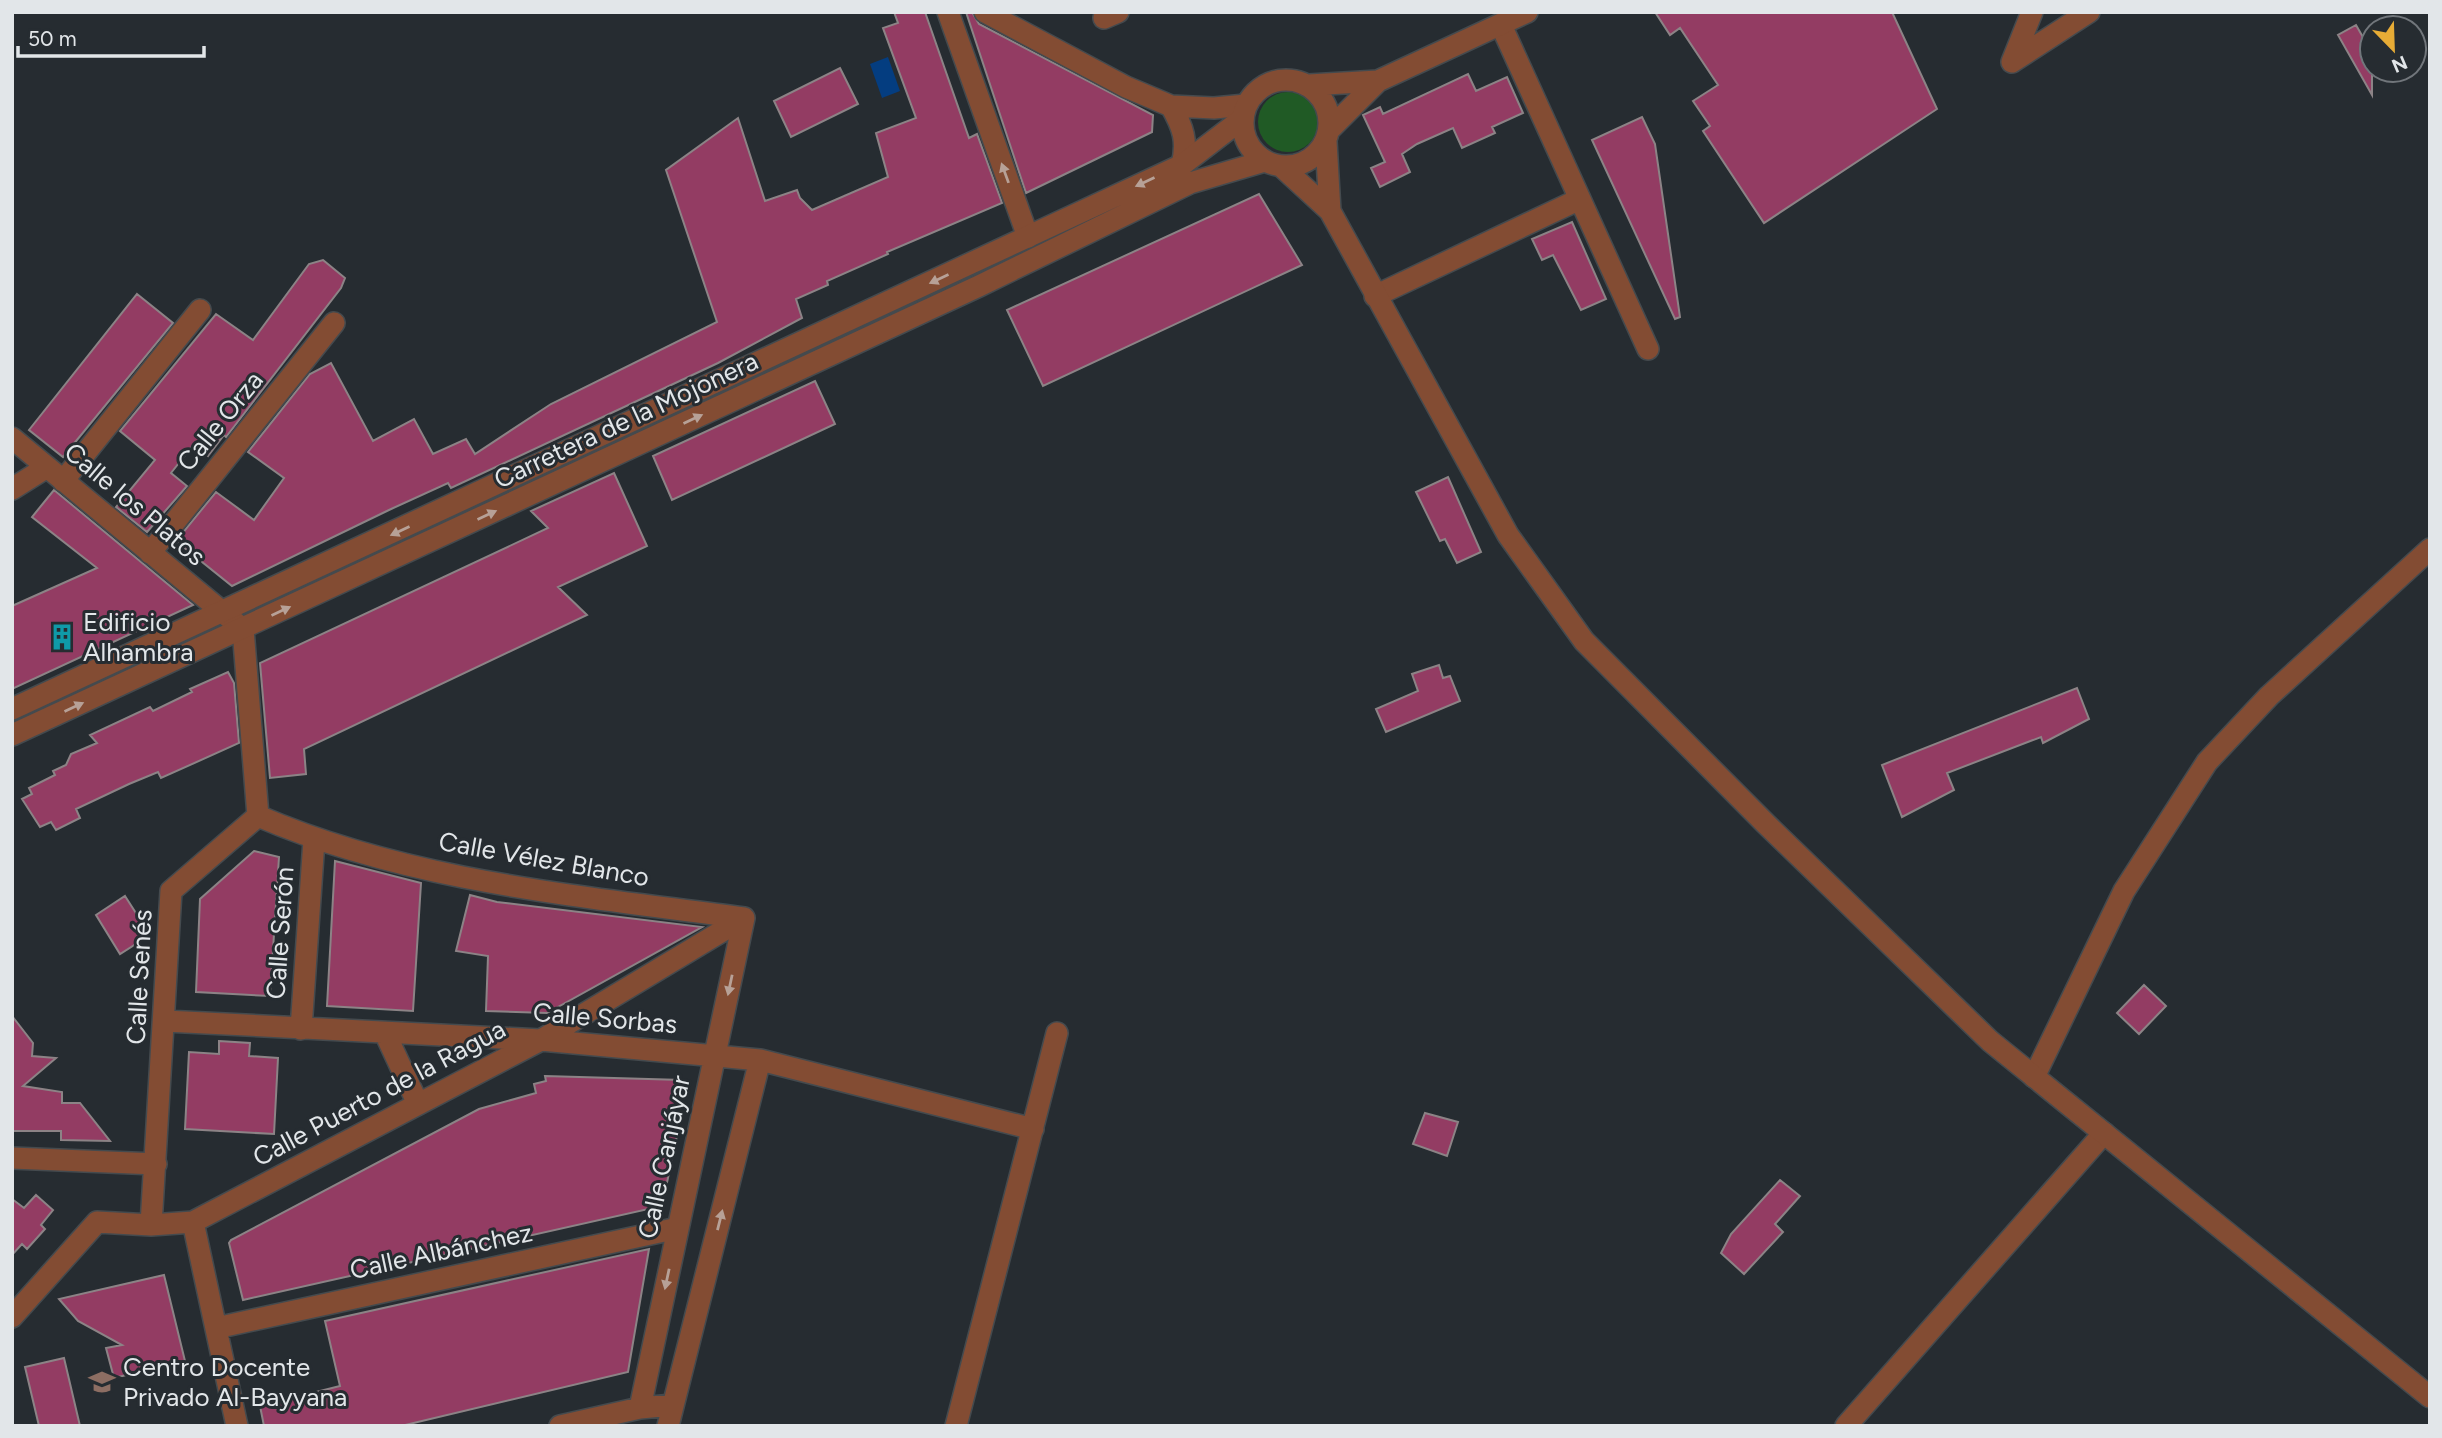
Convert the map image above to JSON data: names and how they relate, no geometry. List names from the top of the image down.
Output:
{
  "streets": {
    "street": [
      "Carretera de la Mojonera",
      "Calle Orza",
      "Calle los Platos",
      "Calle Vélez Blanco",
      "Calle Serón",
      "Calle Senés",
      "Calle Sorbas",
      "Calle Puerto de la Ragua",
      "Calle Canjáyar",
      "Calle Albánchez"
    ]
  },
  "crossings": [
    ["Carretera de la Mojonera", "Calle los Platos"],
    ["Calle Orza", "Calle los Platos"],
    ["Calle Vélez Blanco", "Calle Serón"],
    ["Calle Vélez Blanco", "Calle Senés"],
    ["Calle Vélez Blanco", "Calle Puerto de la Ragua"],
    ["Calle Vélez Blanco", "Calle Canjáyar"],
    ["Calle Serón", "Calle Sorbas"],
    ["Calle Senés", "Calle Sorbas"],
    ["Calle Senés", "Calle Puerto de la Ragua"],
    ["Calle Sorbas", "Calle Puerto de la Ragua"],
    ["Calle Sorbas", "Calle Canjáyar"],
    ["Calle Puerto de la Ragua", "Calle Canjáyar"],
    ["Calle Canjáyar", "Calle Albánchez"]
  ],
  "places": {
    "building": ["Edificio Alhambra"],
    "school or university": ["Centro Docente Privado Al-Bayyana"]
  },
  "scale_bar": "50 m",
  "north": "bottom right"
}
